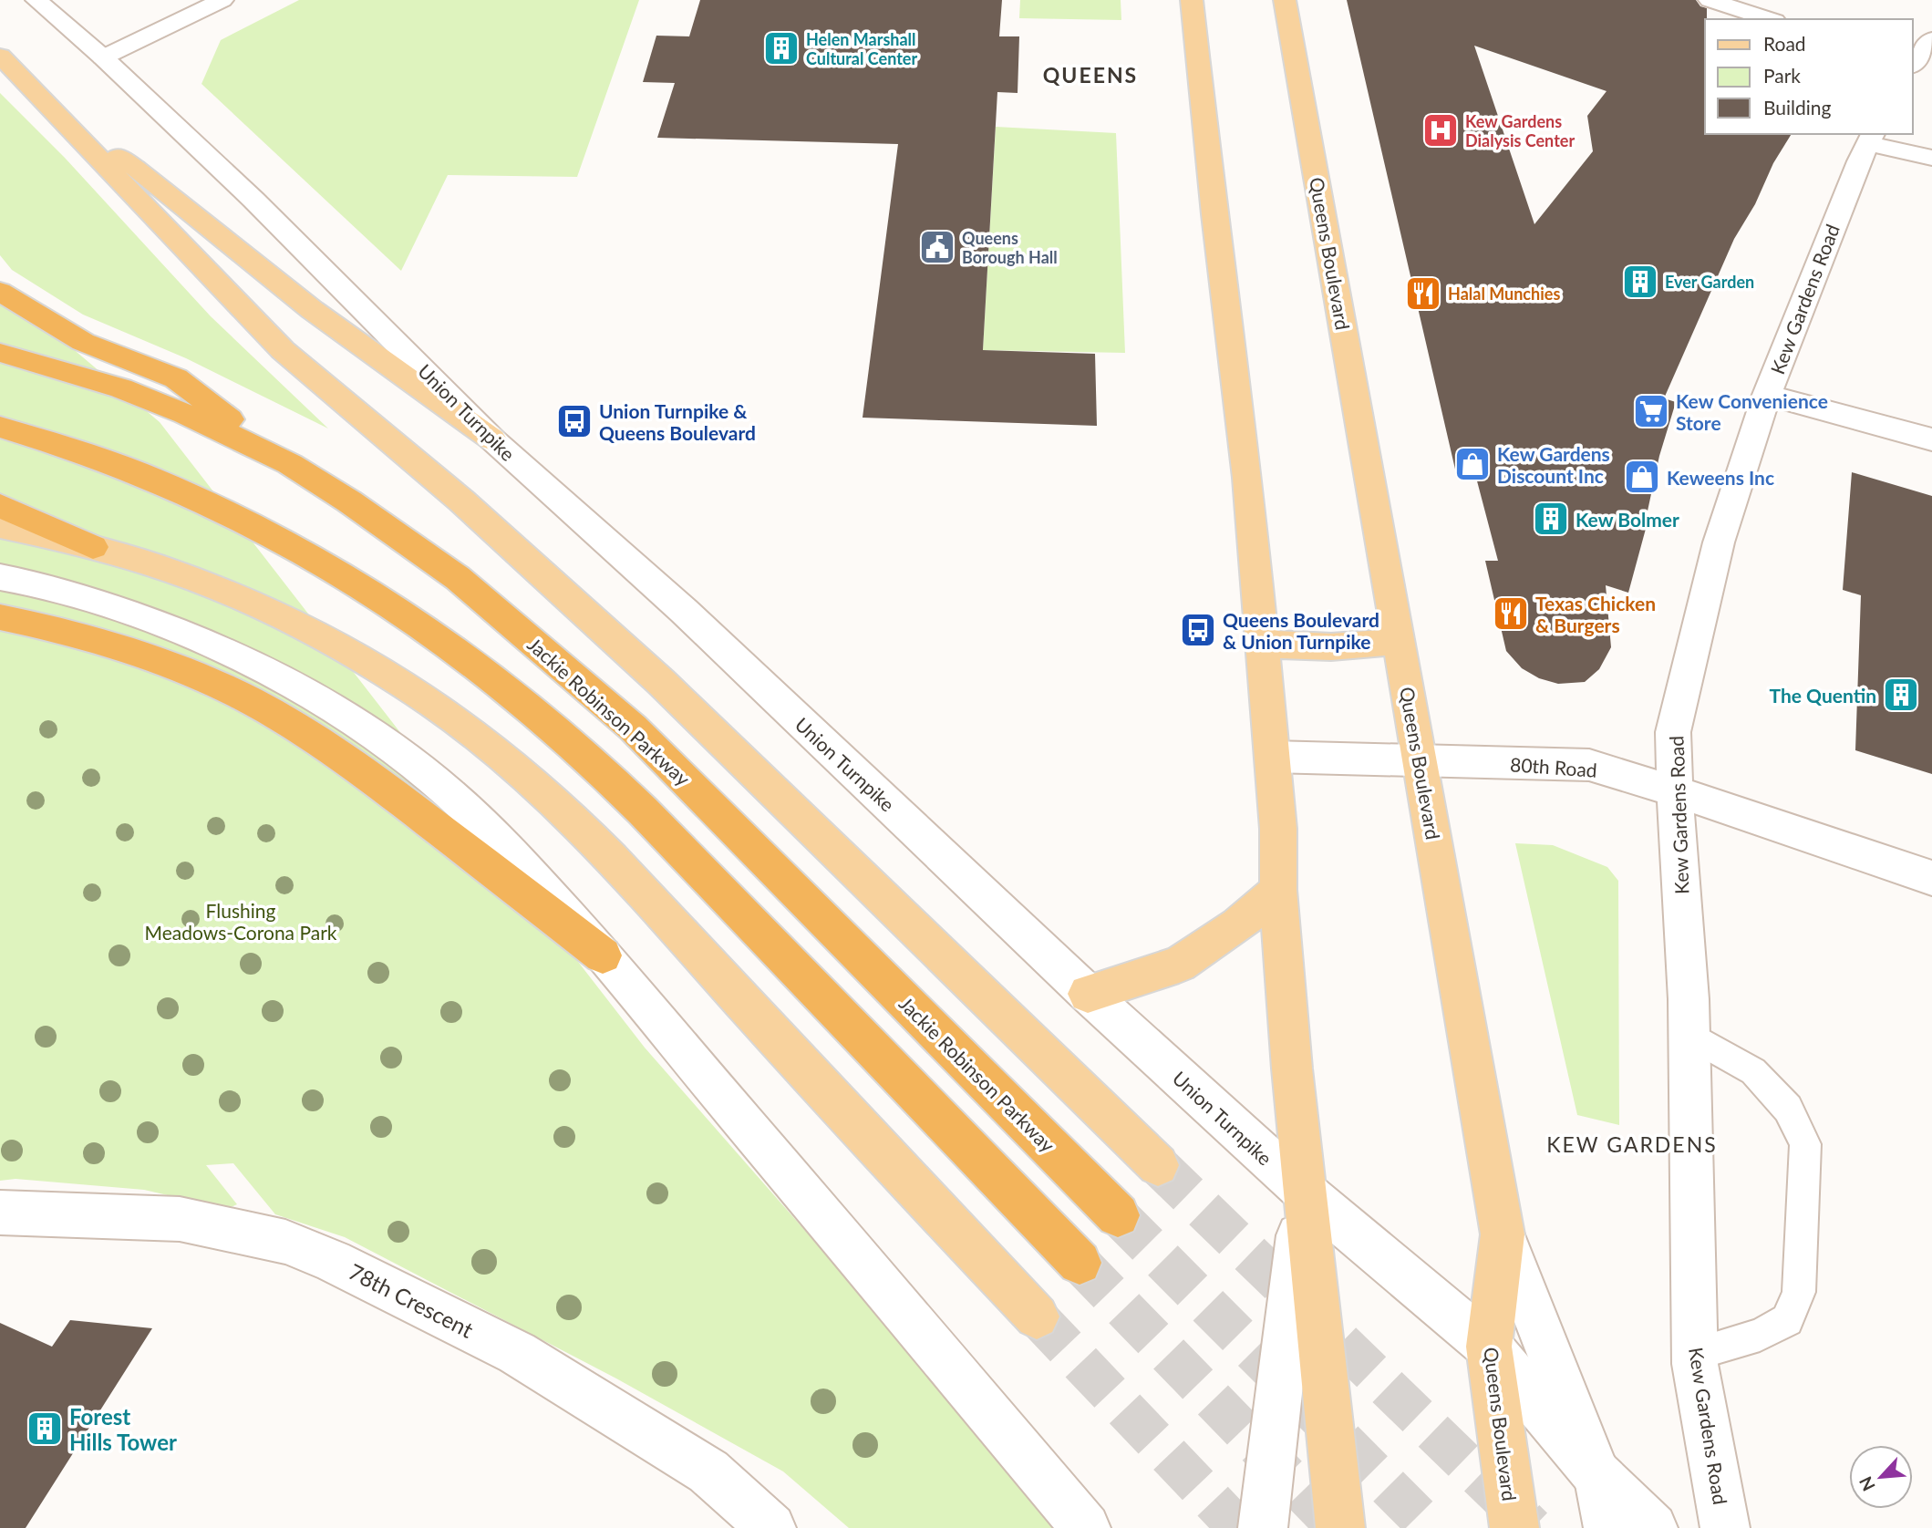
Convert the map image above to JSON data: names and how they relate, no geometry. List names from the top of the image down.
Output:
{
  "streets": {
    "highway": ["Jackie Robinson Parkway"],
    "main road": [
      "Queens Boulevard",
      "Kew Gardens Road",
      "Union Turnpike",
      "80th Road",
      "78th Crescent"
    ]
  },
  "crossings": [
    ["Queens Boulevard", "Union Turnpike"],
    ["Queens Boulevard", "80th Road"],
    ["Kew Gardens Road", "80th Road"]
  ],
  "districts": ["QUEENS", "KEW GARDENS"],
  "parks": ["Flushing Meadows-Corona Park"],
  "places": {
    "building": [
      "Helen Marshall Cultural Center",
      "Ever Garden",
      "Kew Bolmer",
      "The Quentin",
      "Forest Hills Tower"
    ],
    "hospital": ["Kew Gardens Dialysis Center"],
    "public building": ["Queens Borough Hall"],
    "restaurant": ["Halal Munchies", "Texas Chicken & Burgers"],
    "supermarket": ["Kew Convenience Store"],
    "bus stop": ["Union Turnpike & Queens Boulevard", "Queens Boulevard & Union Turnpike"],
    "shop": ["Kew Gardens Discount Inc", "Keweens Inc"]
  },
  "legend": ["Road", "Park", "Building"],
  "north": "bottom left"
}
